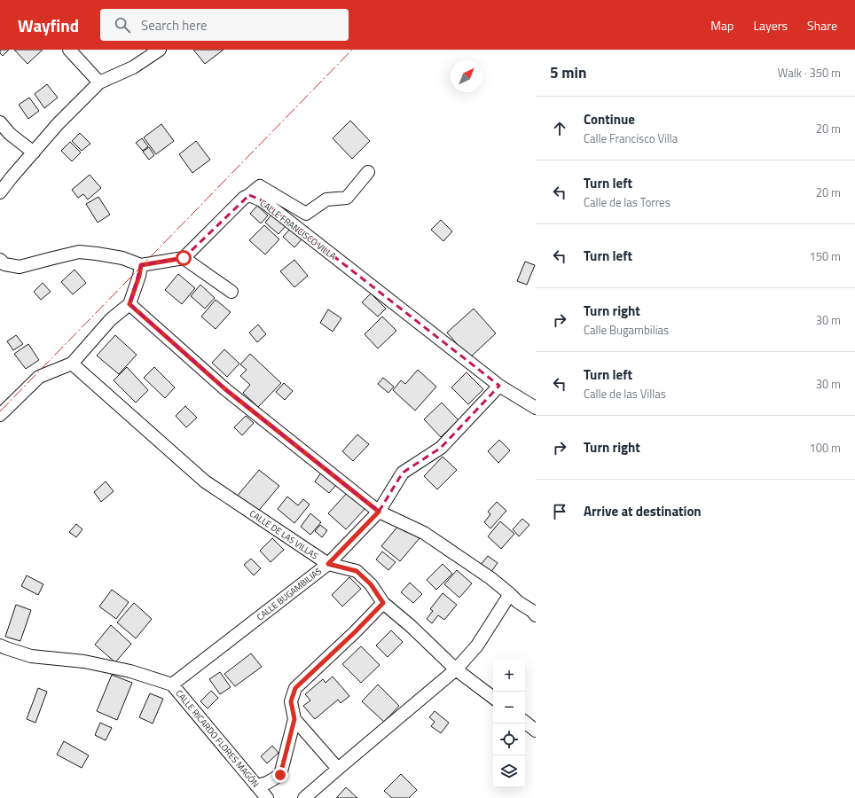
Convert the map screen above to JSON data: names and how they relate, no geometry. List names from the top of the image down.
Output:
{
  "streets": {
    "street": [
      "CALLE FRANCISCO VILLA",
      "CALLE DE LAS VILLAS",
      "CALLE BUGAMBILIAS",
      "CALLE RICARDO FLORES MAGÓN"
    ]
  },
  "crossings": [
    ["CALLE FRANCISCO VILLA", "CALLE BUGAMBILIAS"],
    ["CALLE DE LAS VILLAS", "CALLE BUGAMBILIAS"],
    ["CALLE BUGAMBILIAS", "CALLE RICARDO FLORES MAGÓN"]
  ],
  "north": "top right",
  "page": {
    "header": "Wayfind",
    "search": "Search here",
    "nav": ["Map", "Layers", "Share"],
    "heading": ["5 min", "Walk · 350 m"],
    "list": [
      ["Continue", "Calle Francisco Villa", "20 m"],
      ["Turn left", "Calle de las Torres", "20 m"],
      ["Turn left", "150 m"],
      ["Turn right", "Calle Bugambilias", "30 m"],
      ["Turn left", "Calle de las Villas", "30 m"],
      ["Turn right", "100 m"],
      "Arrive at destination"
    ],
    "map_buttons": ["+", "−"]
  }
}
